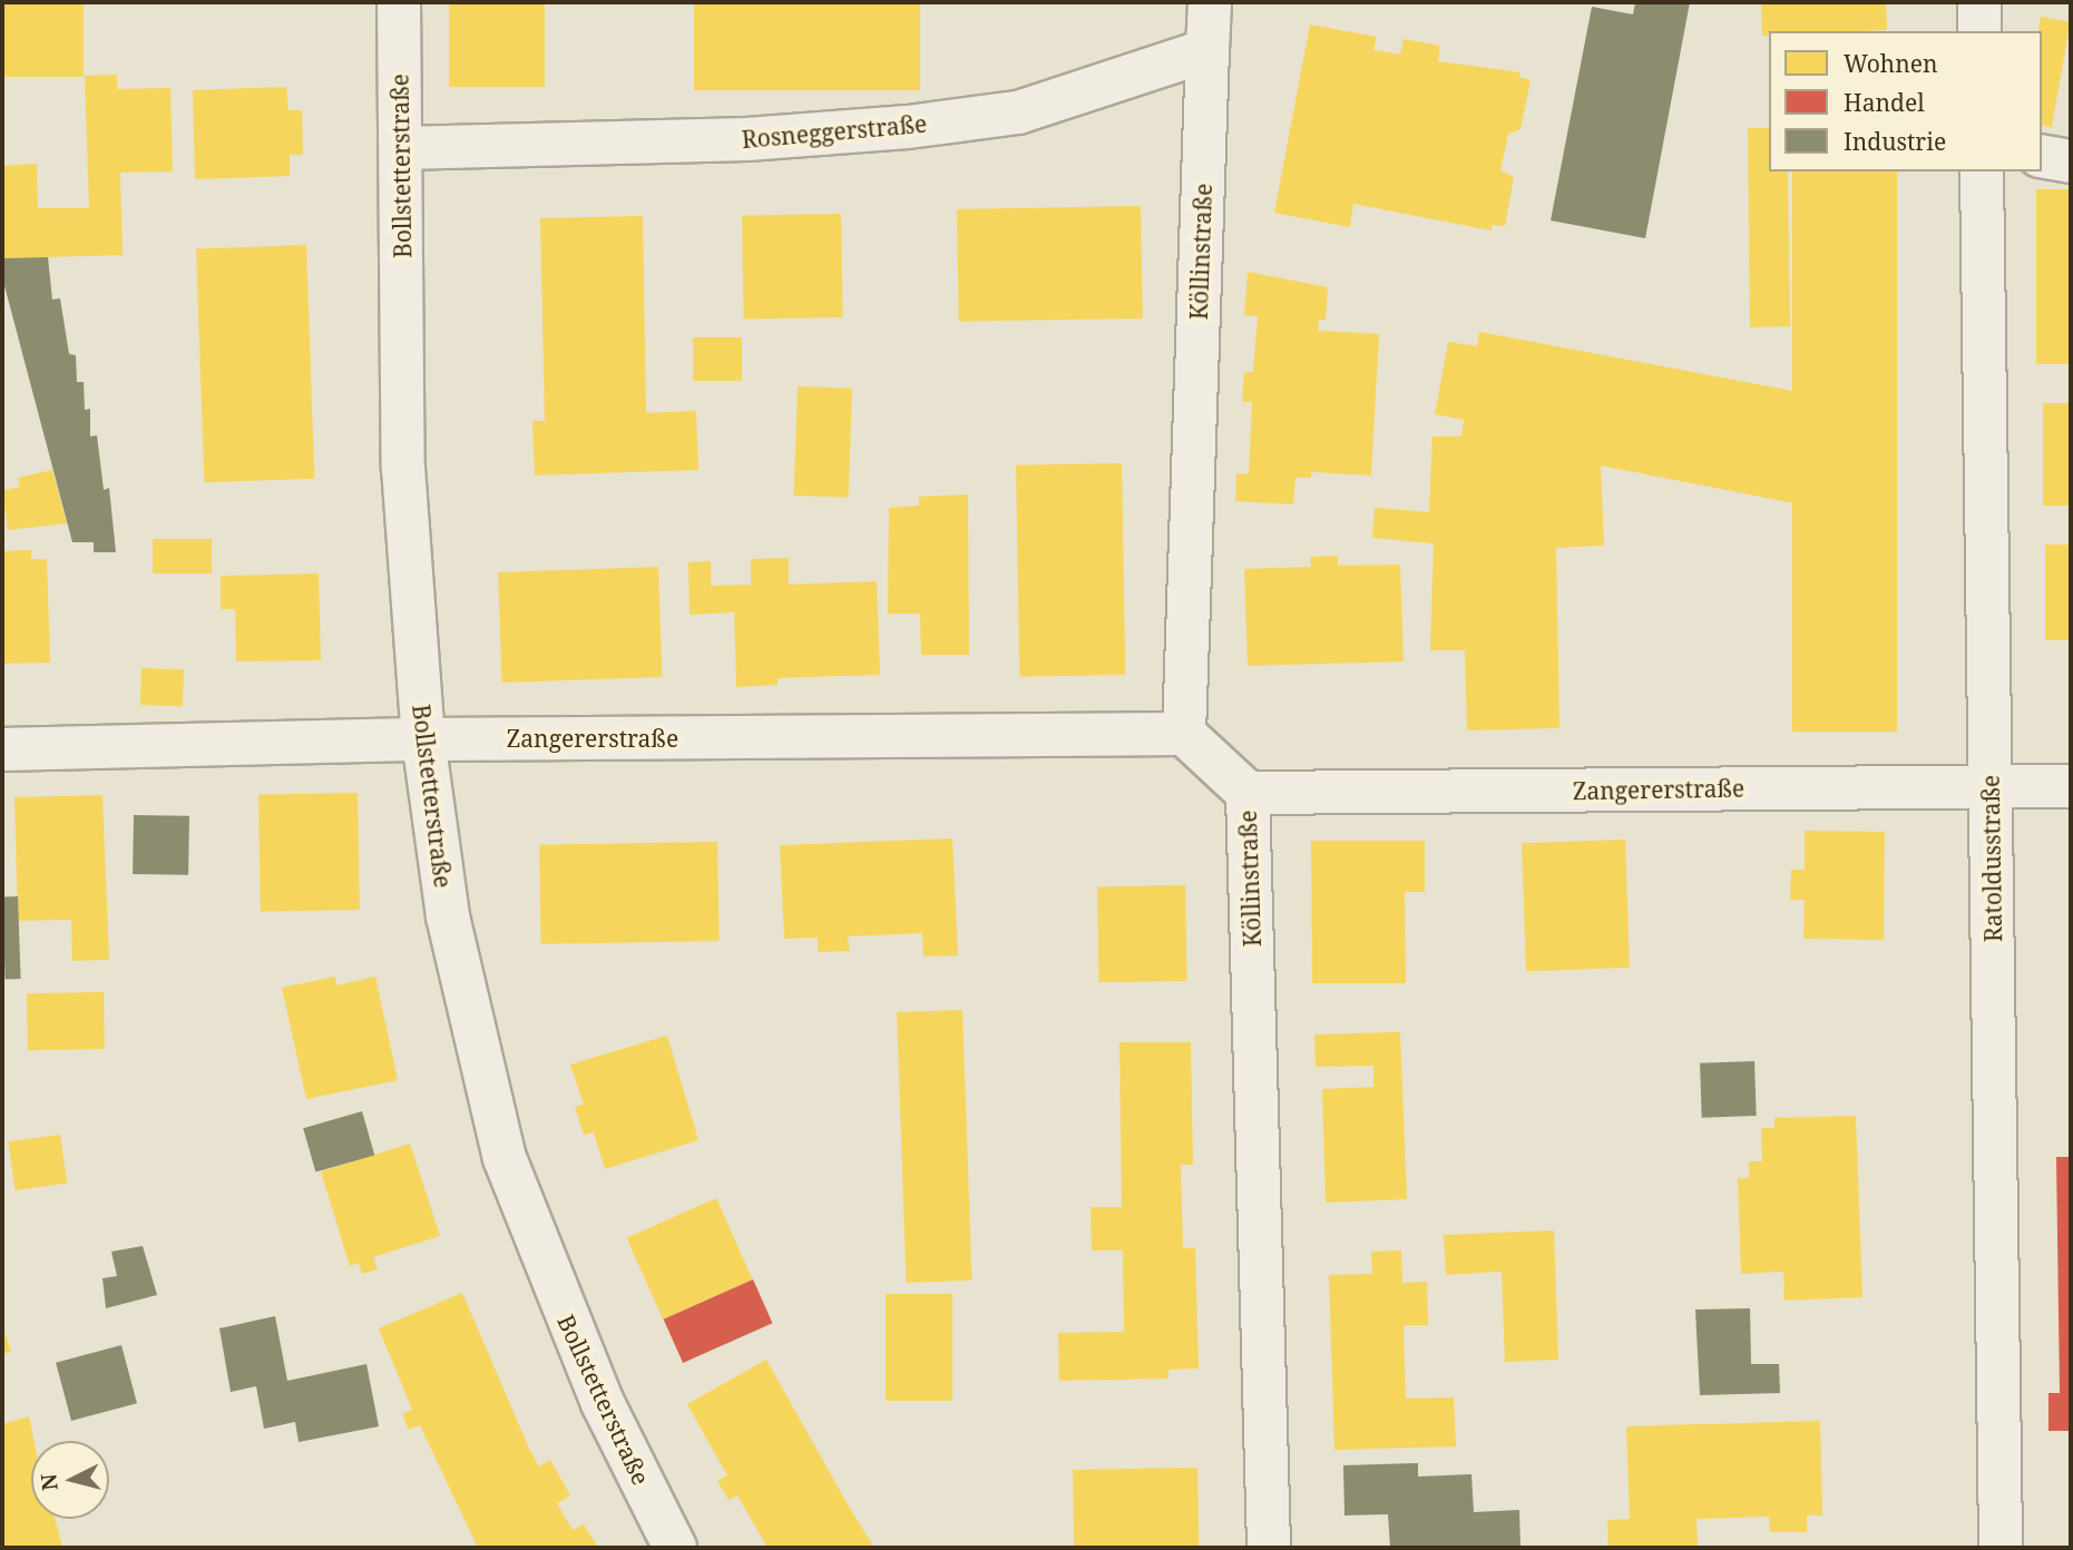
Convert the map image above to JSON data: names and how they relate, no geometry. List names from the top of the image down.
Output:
{
  "streets": {
    "street": [
      "Rosneggerstraße",
      "Bollstetterstraße",
      "Köllinstraße",
      "Zangererstraße",
      "Ratoldusstraße"
    ]
  },
  "crossings": [
    ["Rosneggerstraße", "Bollstetterstraße"],
    ["Rosneggerstraße", "Köllinstraße"],
    ["Bollstetterstraße", "Zangererstraße"],
    ["Köllinstraße", "Zangererstraße"],
    ["Zangererstraße", "Ratoldusstraße"]
  ],
  "legend": ["Wohnen", "Handel", "Industrie"],
  "north": "left"
}
